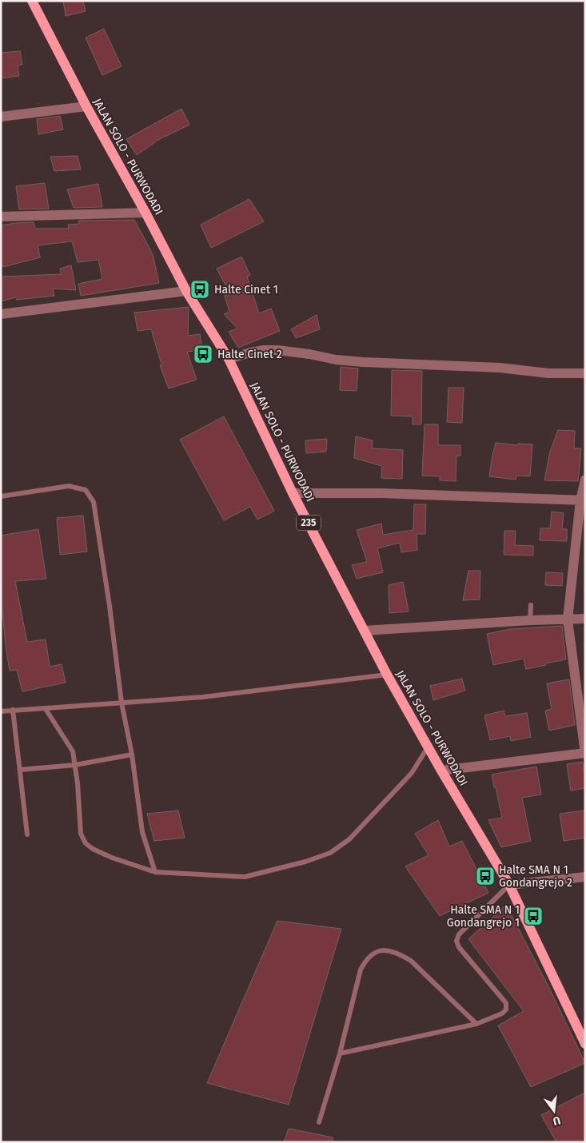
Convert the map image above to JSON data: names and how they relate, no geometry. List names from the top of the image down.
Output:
{
  "streets": {
    "main road": ["JALAN SOLO - PURWODADI", "235"]
  },
  "places": {
    "bus stop": [
      "Halte Cinet 1",
      "Halte Cinet 2",
      "Halte SMA N 1 Gondangrejo 2",
      "Halte SMA N 1 Gondangrejo 1"
    ]
  },
  "north": "bottom"
}
